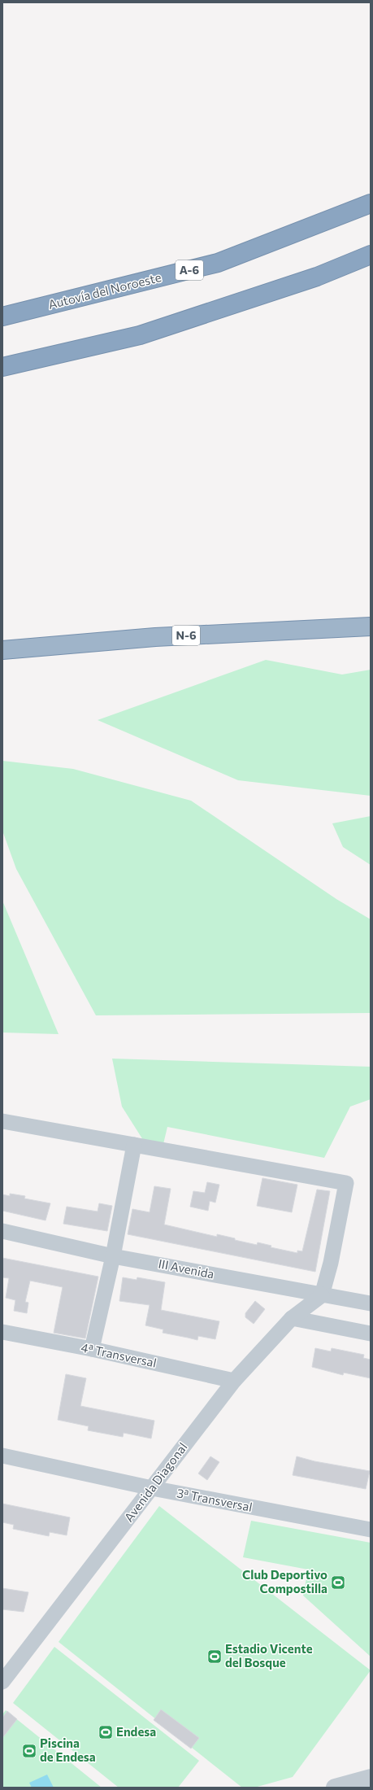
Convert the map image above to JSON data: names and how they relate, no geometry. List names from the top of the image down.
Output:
{
  "streets": {
    "highway": ["A-6", "Autovía del Noroeste", "N-6"],
    "street": [
      "III Avenida",
      "4ª Transversal",
      "Avenida Diagonal",
      "3ª Transversal"
    ]
  },
  "crossings": [
    ["III Avenida", "Avenida Diagonal"],
    ["4ª Transversal", "Avenida Diagonal"],
    ["Avenida Diagonal", "3ª Transversal"]
  ],
  "places": {
    "sports": [
      "Club Deportivo Compostilla",
      "Estadio Vicente del Bosque",
      "Endesa",
      "Piscina de Endesa"
    ]
  }
}
